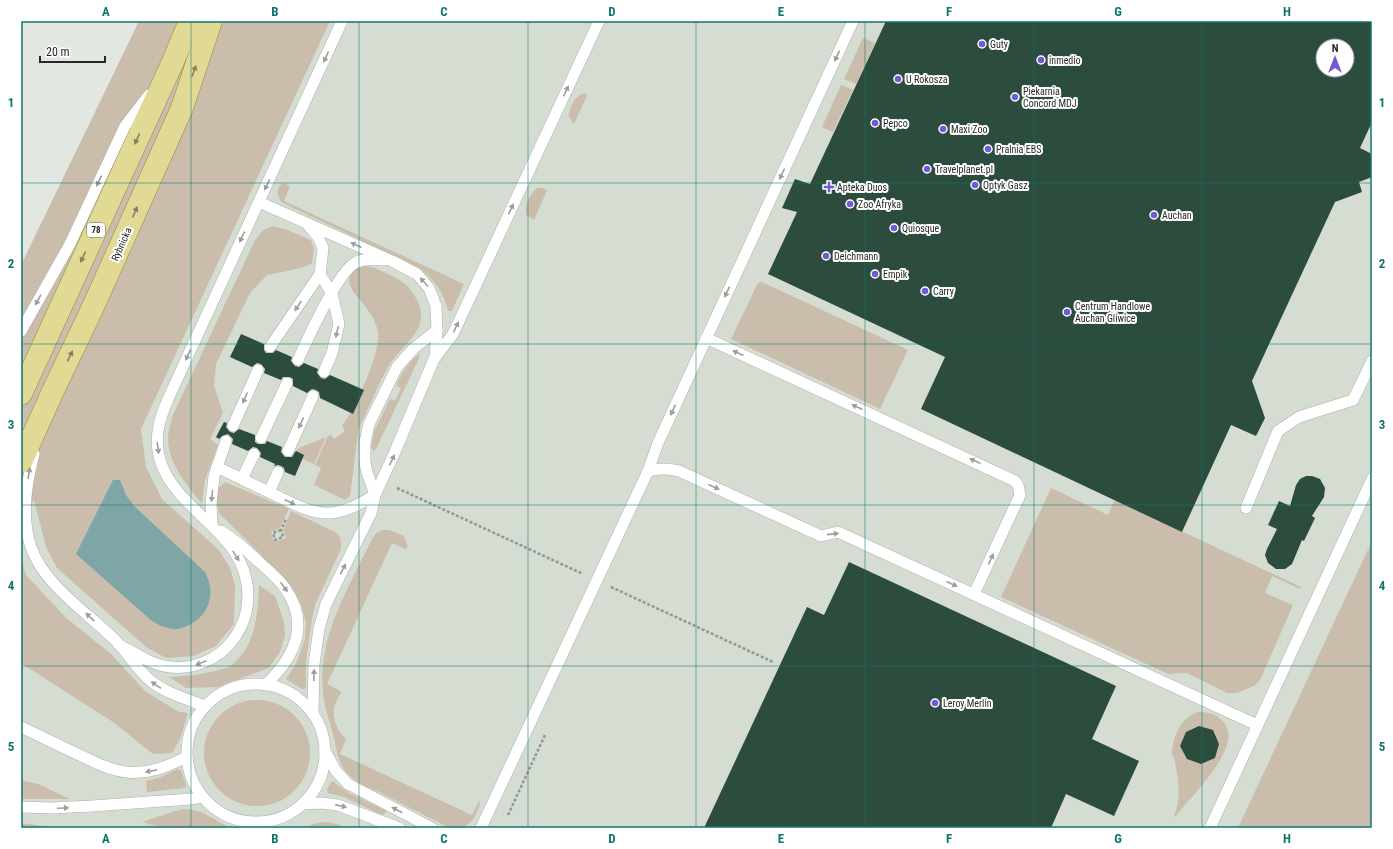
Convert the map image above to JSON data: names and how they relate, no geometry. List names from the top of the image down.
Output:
{
  "streets": {
    "main road": ["78", "Rybnicka"]
  },
  "places": {
    "other": [
      "Guty",
      "inmedio",
      "U Rokosza",
      "Piekarnia Concord MDJ",
      "Pepco",
      "Maxi Zoo",
      "Pralnia EBS",
      "Travelplanet.pl",
      "Optyk Gasz",
      "Zoo Afryka",
      "Auchan",
      "Quiosque",
      "Deichmann",
      "Empik",
      "Carry",
      "Centrum Handlowe Auchan Gliwice",
      "Leroy Merlin"
    ],
    "health": ["Apteka Duos"]
  },
  "scale_bar": "20 m",
  "north": "top",
  "grid": {
    "columns": [
      "A",
      "B",
      "C",
      "D",
      "E",
      "F",
      "G",
      "H"
    ],
    "rows": [
      "1",
      "2",
      "3",
      "4",
      "5"
    ]
  }
}
